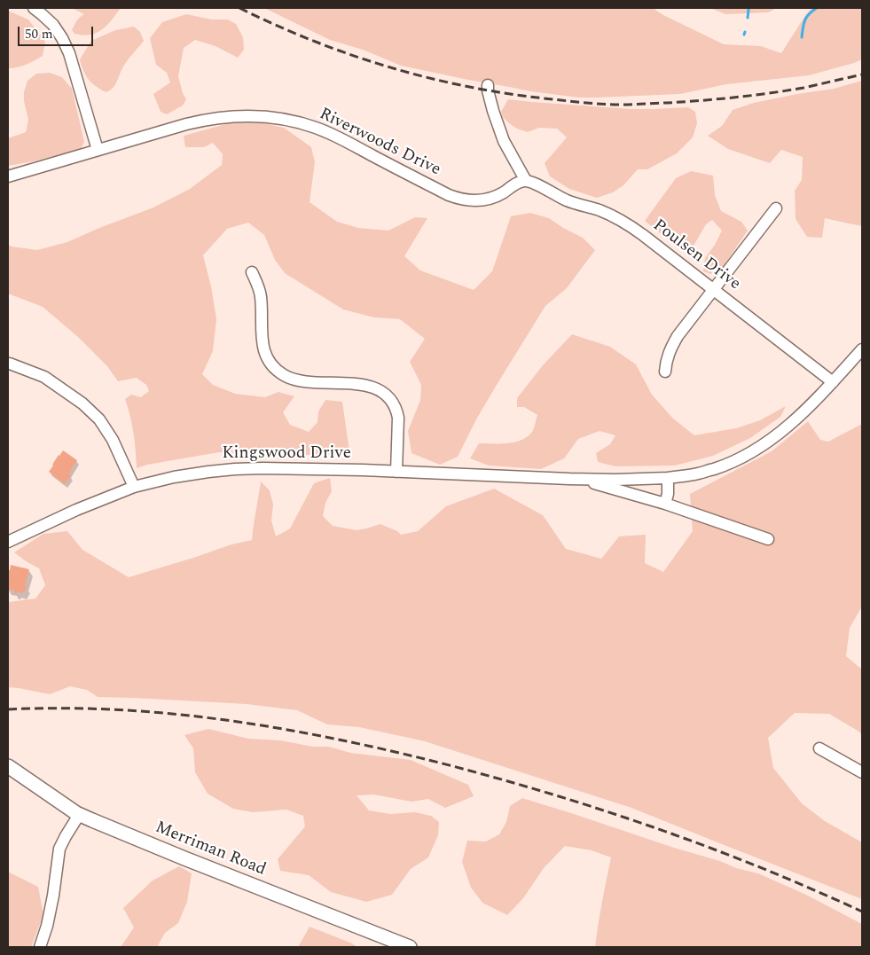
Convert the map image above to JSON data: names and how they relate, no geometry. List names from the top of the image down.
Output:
{
  "streets": {
    "main road": ["Merriman Road"],
    "street": ["Riverwoods Drive", "Poulsen Drive", "Kingswood Drive"]
  },
  "crossings": [
    ["Riverwoods Drive", "Poulsen Drive"],
    ["Poulsen Drive", "Kingswood Drive"]
  ],
  "scale_bar": "50 m"
}
